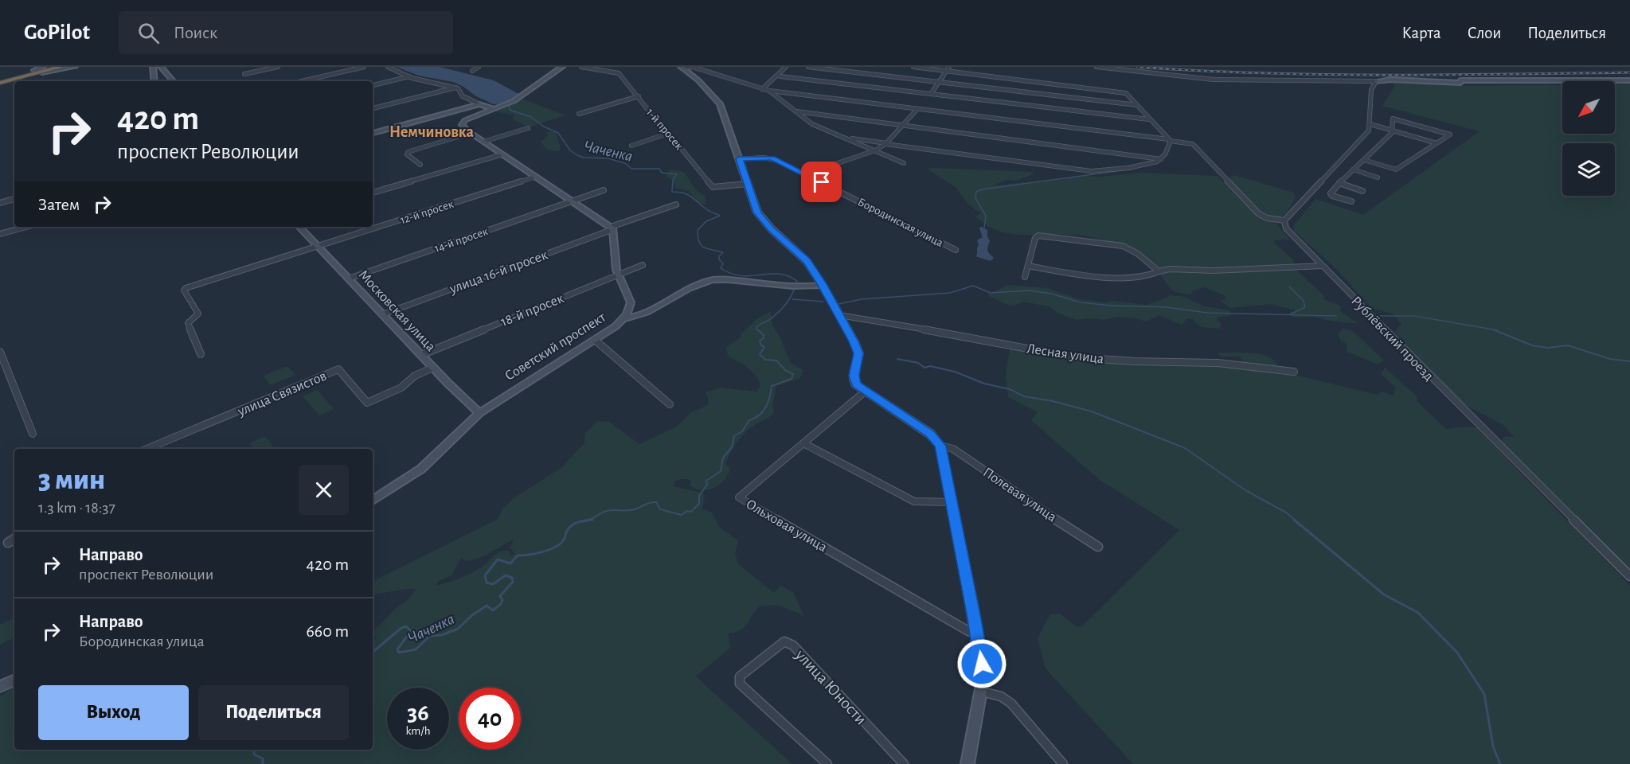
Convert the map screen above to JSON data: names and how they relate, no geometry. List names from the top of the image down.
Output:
{
  "streets": {
    "street": [
      "1-й просек",
      "12-й просек",
      "Бородинская улица",
      "14-й просек",
      "улица 16-й просек",
      "18-й просек",
      "Московская улица",
      "Рублёвский проезд",
      "Советский проспект",
      "Лесная улица",
      "улица Связистов",
      "Полевая улица",
      "Ольховая улица",
      "улица Юности"
    ]
  },
  "crossings": [
    ["12-й просек", "Московская улица"],
    ["14-й просек", "Московская улица"],
    ["улица 16-й просек", "Московская улица"],
    ["улица 16-й просек", "Советский проспект"],
    ["18-й просек", "Московская улица"],
    ["18-й просек", "Советский проспект"],
    ["Московская улица", "Советский проспект"],
    ["Московская улица", "улица Связистов"]
  ],
  "districts": ["Немчиновка"],
  "water": ["Чаченка"],
  "north": "bottom left",
  "page": {
    "header": "GoPilot",
    "search": "Поиск",
    "nav": ["Карта", "Слои", "Поделиться"],
    "turn": ["420 m", "проспект Революции"],
    "then": "Затем",
    "heading": ["3 мин", "1.3 km · 18:37"],
    "list": [
      {
        "name": "Направо",
        "note": "проспект Революции",
        "value": "420 m"
      },
      {
        "name": "Направо",
        "note": "Бородинская улица",
        "value": "660 m"
      }
    ],
    "buttons": ["Выход", "Поделиться"],
    "speed": "36 km/h",
    "limit": "40"
  }
}
